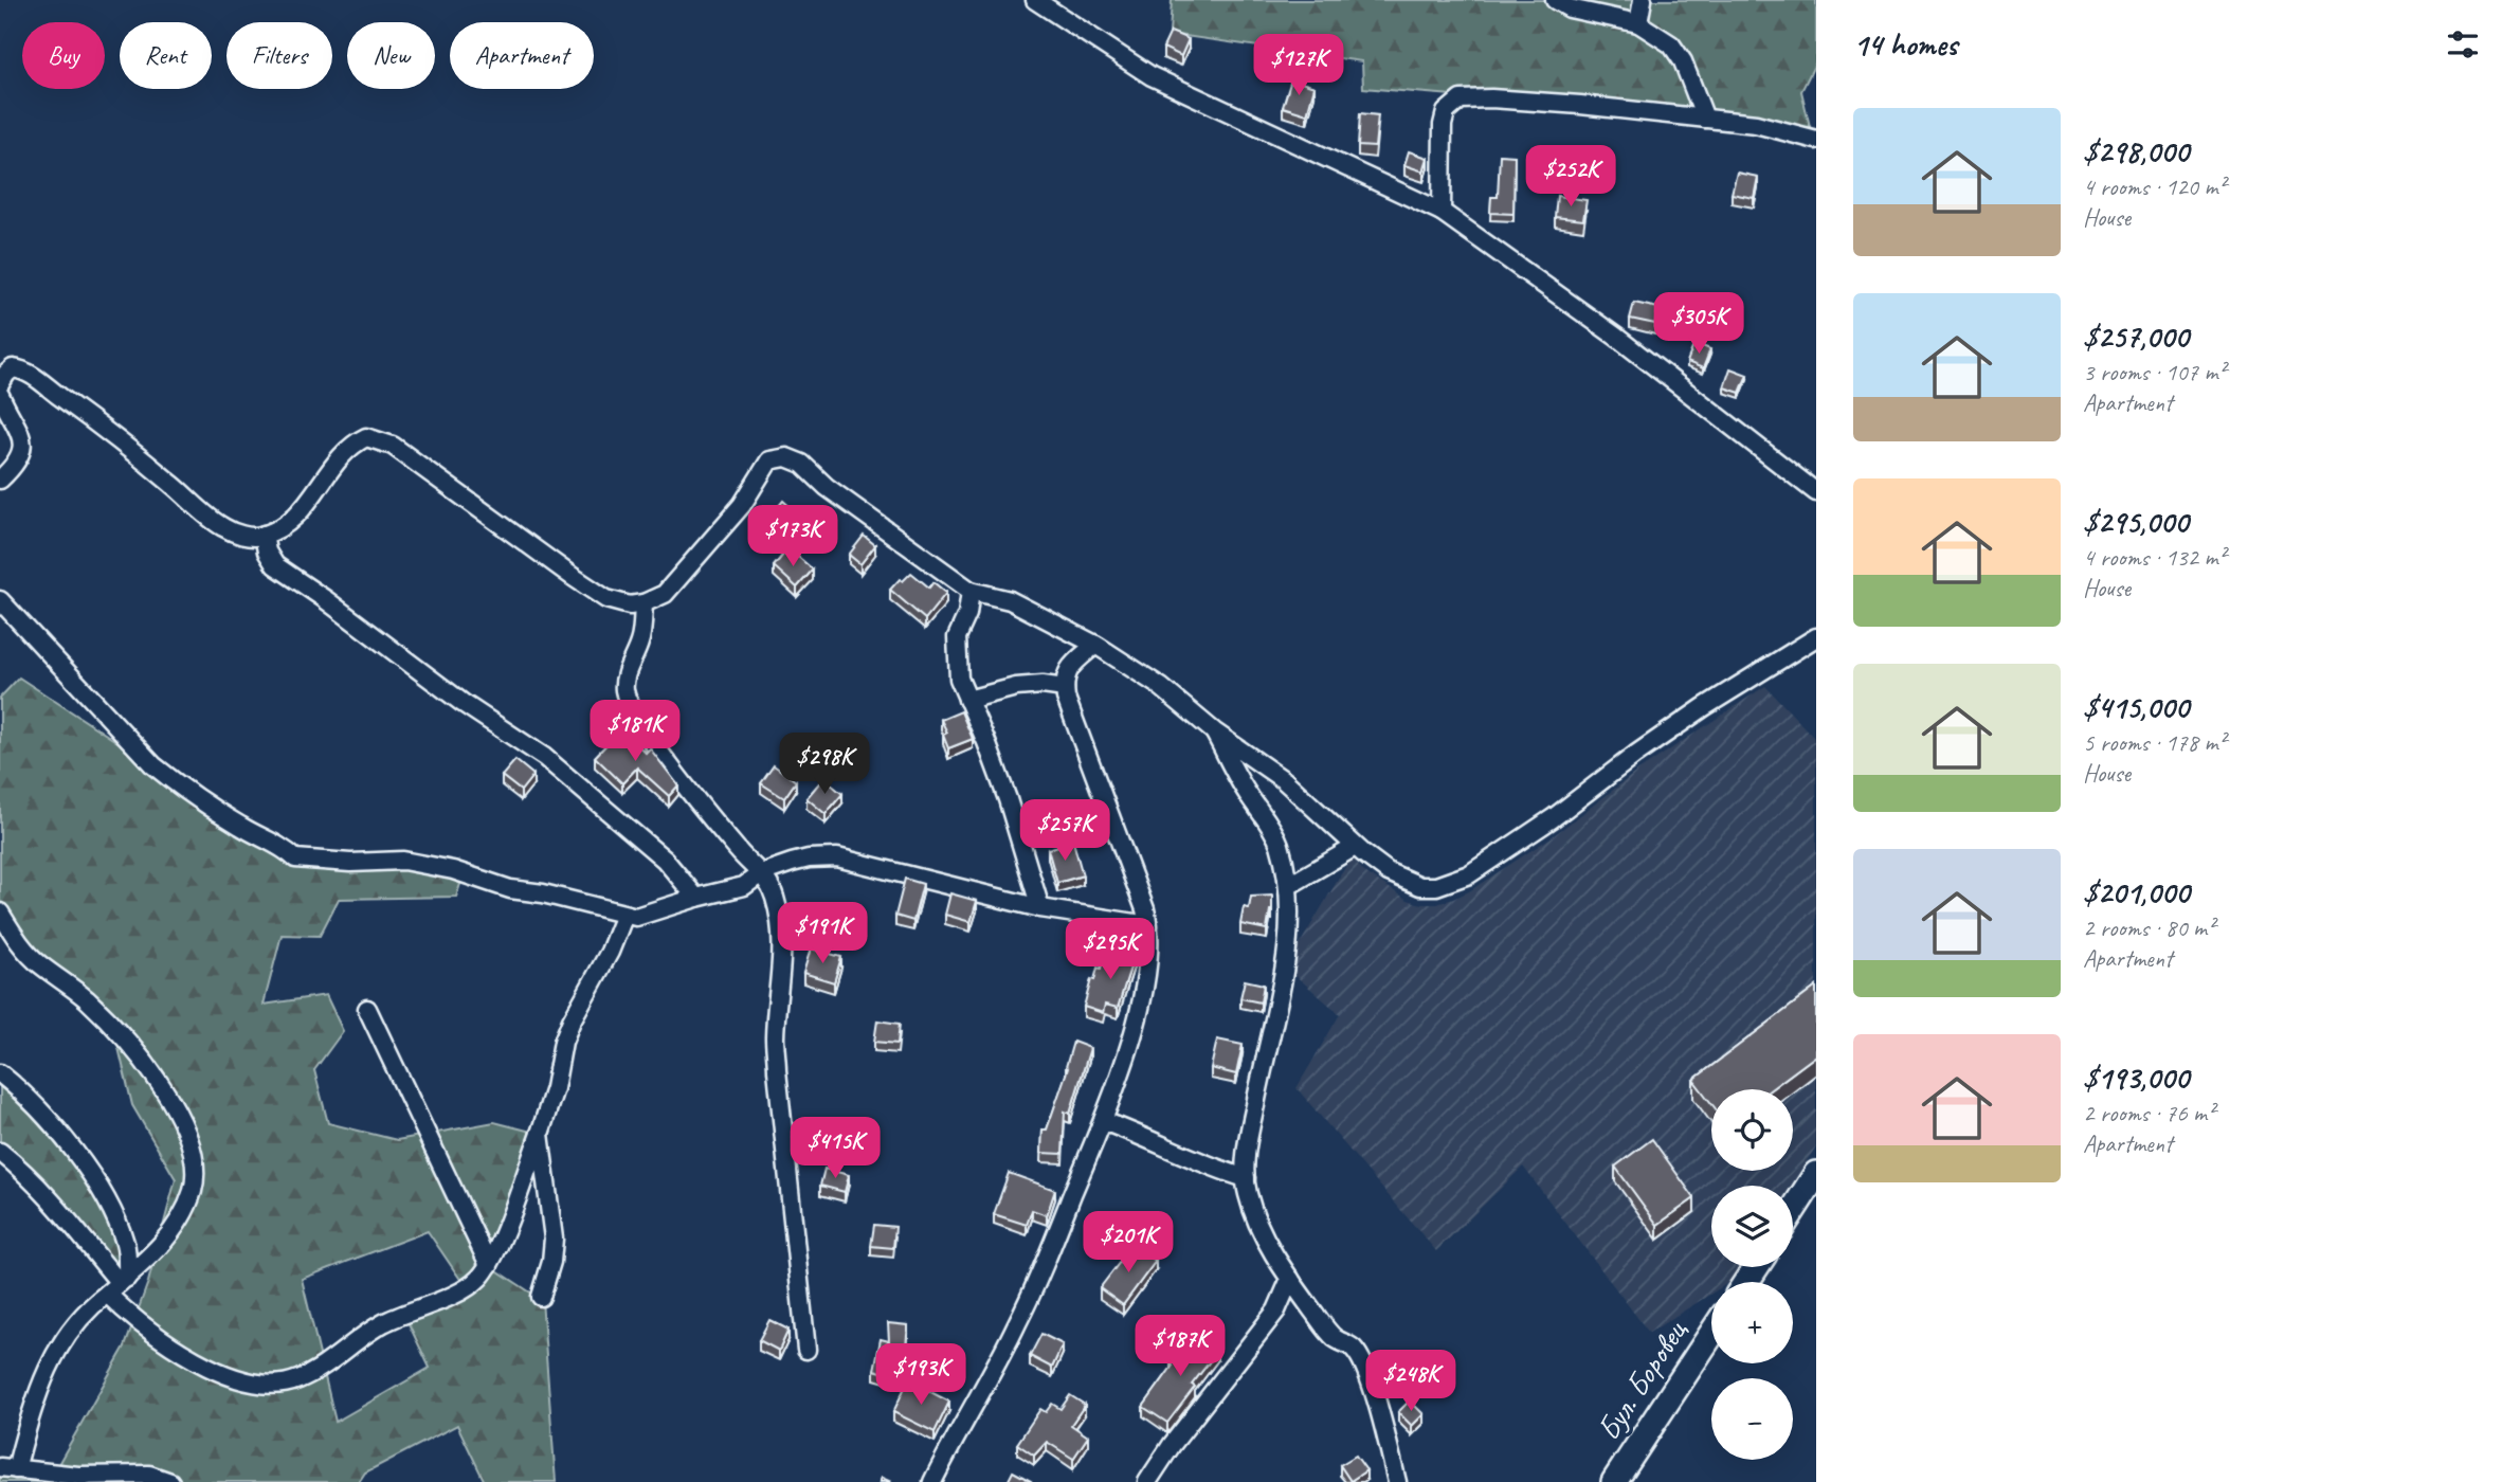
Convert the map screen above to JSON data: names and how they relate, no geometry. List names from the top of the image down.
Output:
{
  "streets": {
    "street": ["Бул. Боровец"]
  },
  "page": {
    "heading": "14 homes",
    "chip": [
      "Buy",
      "Rent",
      "Filters",
      "New",
      "Apartment"
    ],
    "price": [
      "$127K",
      "$252K",
      "$305K",
      "$173K",
      "$181K",
      "$298K",
      "$257K",
      "$191K",
      "$295K",
      "$415K",
      "$201K",
      "$187K",
      "$193K",
      "$248K"
    ],
    "list": [
      {
        "name": "$298,000",
        "note": "4 rooms · 120 m² · House"
      },
      {
        "name": "$257,000",
        "note": "3 rooms · 107 m² · Apartment"
      },
      {
        "name": "$295,000",
        "note": "4 rooms · 132 m² · House"
      },
      {
        "name": "$415,000",
        "note": "5 rooms · 178 m² · House"
      },
      {
        "name": "$201,000",
        "note": "2 rooms · 80 m² · Apartment"
      },
      {
        "name": "$193,000",
        "note": "2 rooms · 76 m² · Apartment"
      }
    ],
    "map_buttons": ["+", "−"]
  }
}
